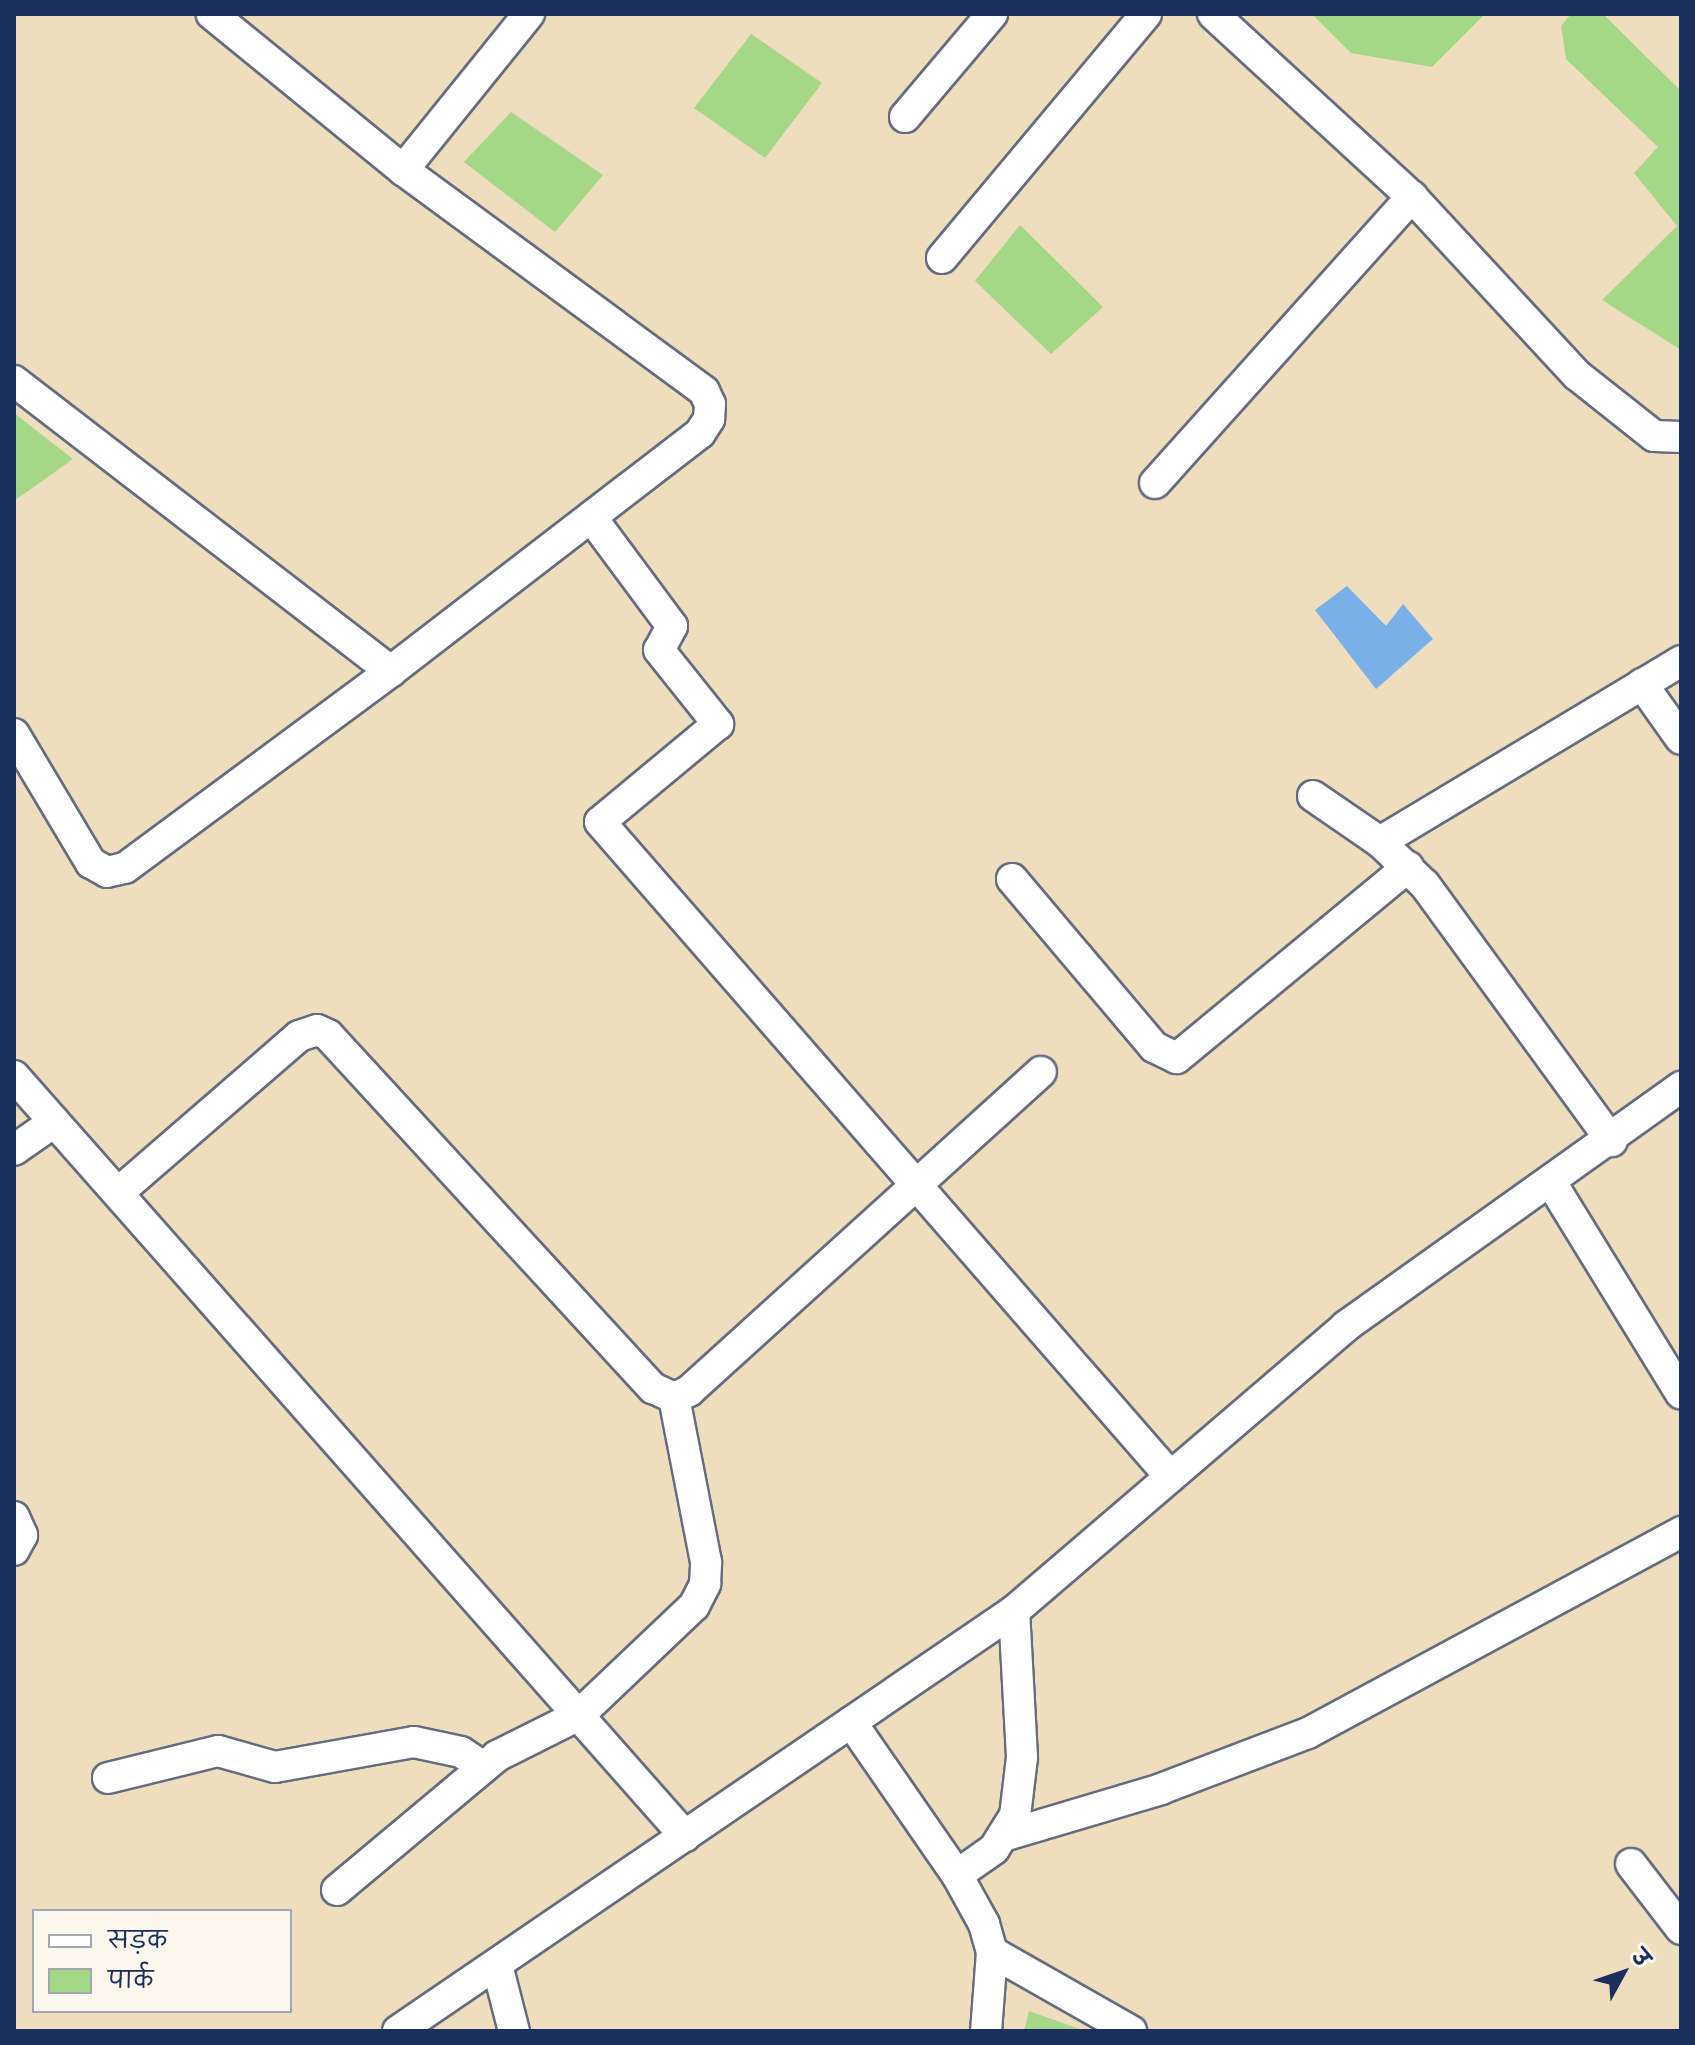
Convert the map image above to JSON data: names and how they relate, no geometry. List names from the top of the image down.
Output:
{
  "legend": ["सड़क", "पार्क"],
  "north": "top right"
}
